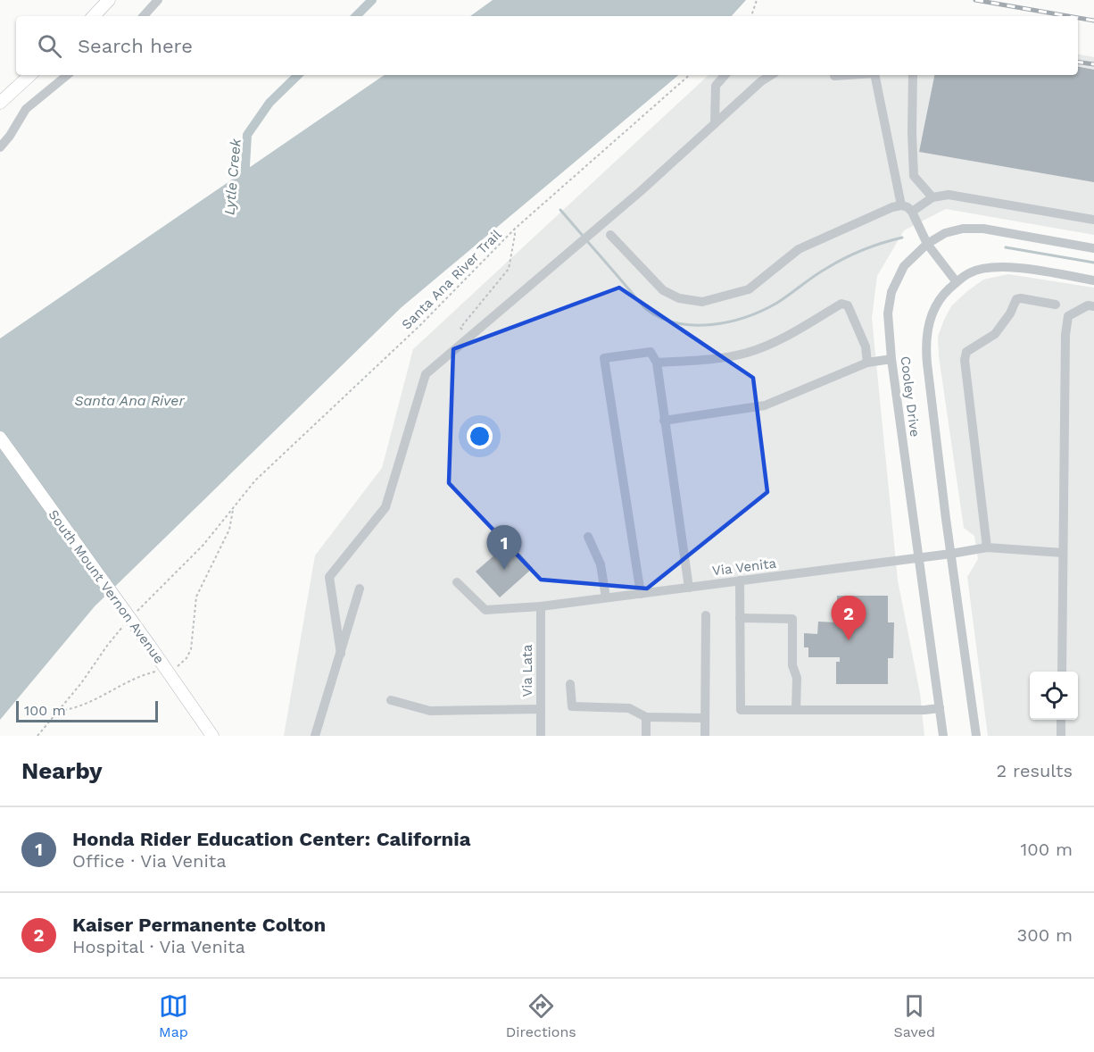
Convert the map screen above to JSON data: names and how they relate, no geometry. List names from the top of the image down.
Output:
{
  "streets": {
    "main road": ["South Mount Vernon Avenue"],
    "street": ["Cooley Drive", "Via Venita", "Via Lata"],
    "path": ["Santa Ana River Trail"]
  },
  "crossings": [
    ["Santa Ana River Trail", "South Mount Vernon Avenue"],
    ["Cooley Drive", "Via Venita"],
    ["Via Venita", "Via Lata"]
  ],
  "water": ["Lytle Creek", "Santa Ana River"],
  "scale_bar": "100 m",
  "page": {
    "search": "Search here",
    "pins": ["1", "2"],
    "scale": "100 m",
    "heading": ["Nearby", "2 results"],
    "list": [
      {
        "mark": "1",
        "name": "Honda Rider Education Center: California",
        "note": "Office · Via Venita",
        "value": "100 m"
      },
      {
        "mark": "2",
        "name": "Kaiser Permanente Colton",
        "note": "Hospital · Via Venita",
        "value": "300 m"
      }
    ],
    "nav": ["Map", "Directions", "Saved"]
  }
}
